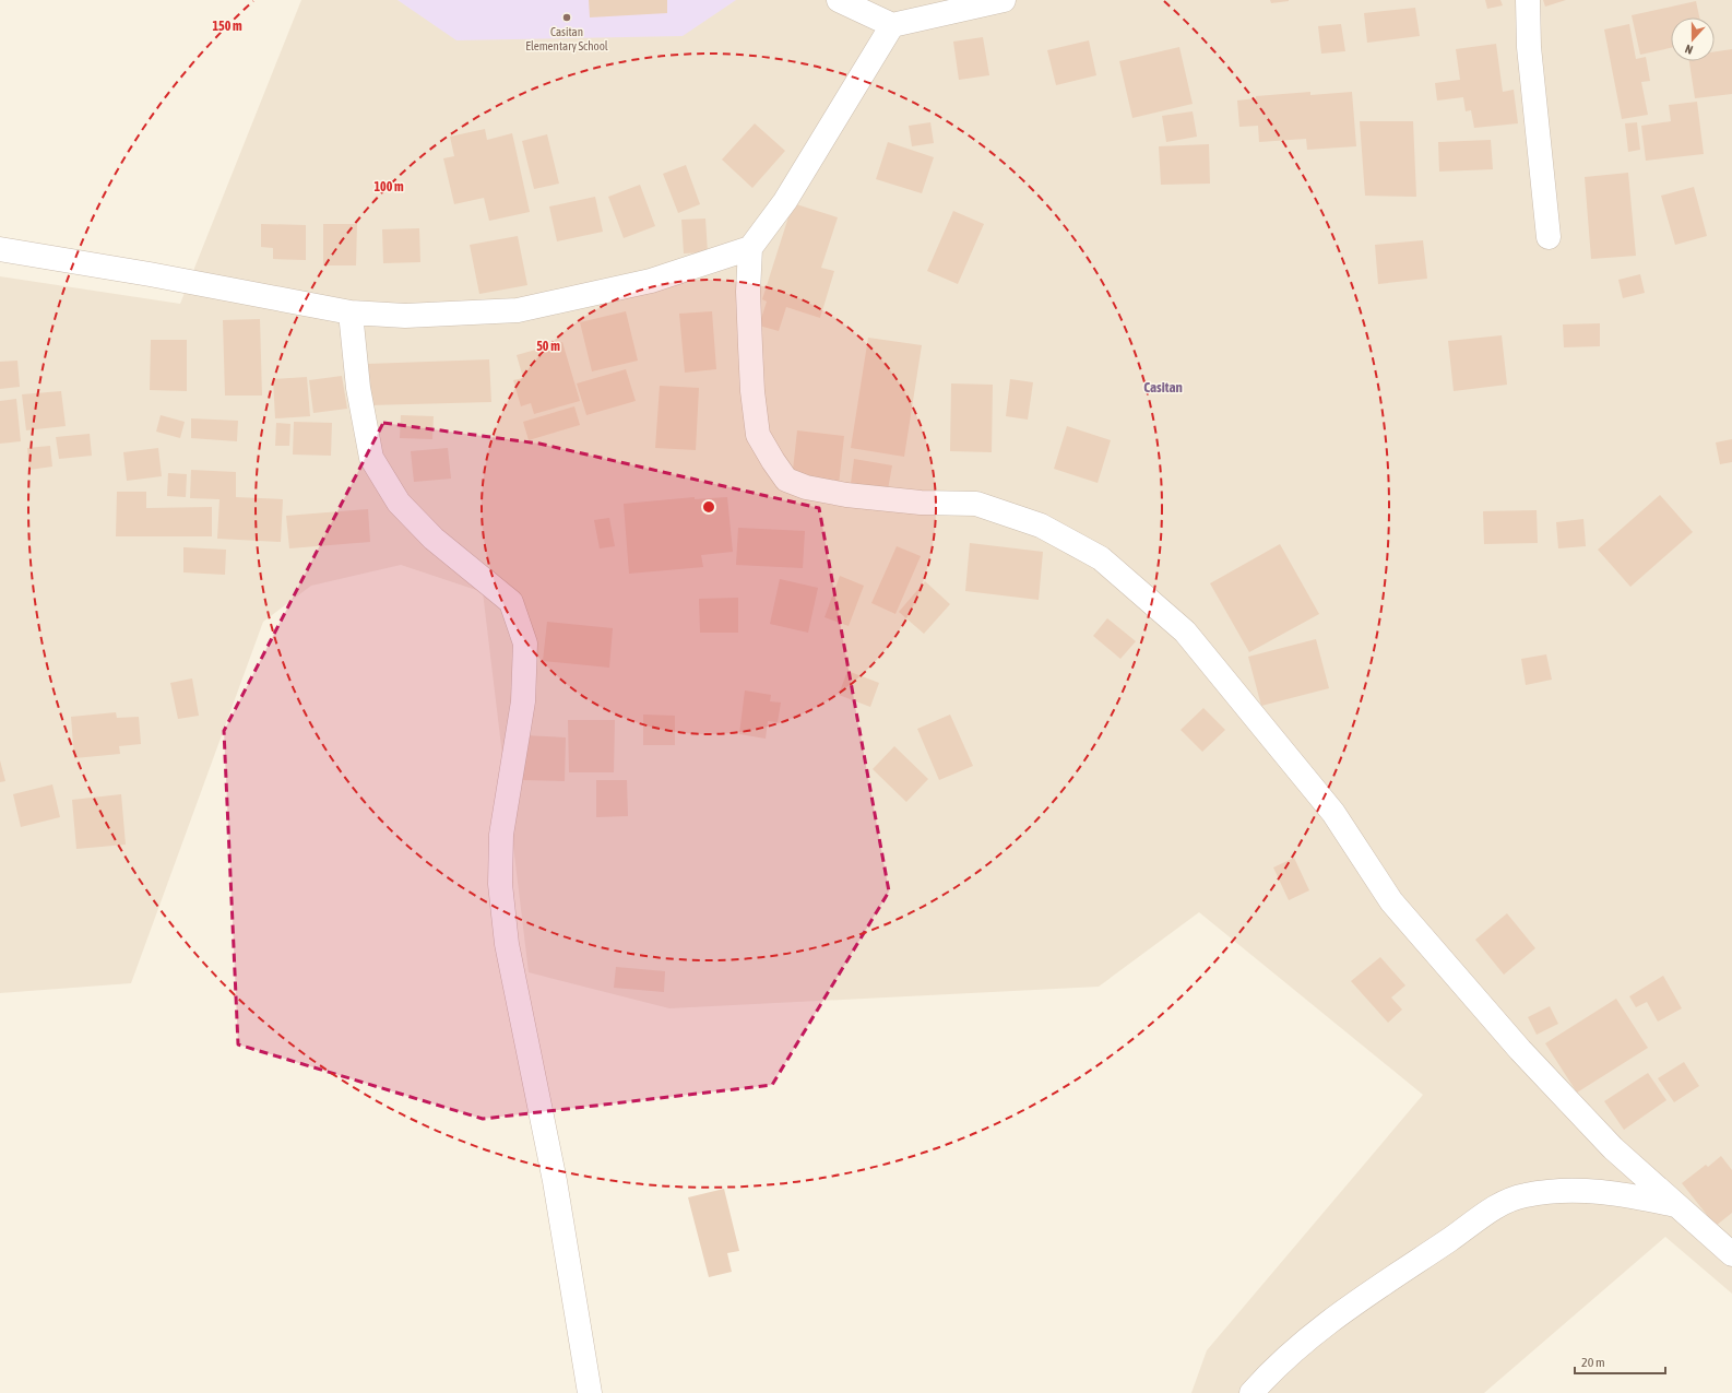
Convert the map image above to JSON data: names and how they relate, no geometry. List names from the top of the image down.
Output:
{
  "districts": ["Casitan"],
  "places": ["Casitan Elementary School"],
  "scale_bar": "20 m",
  "north": "bottom",
  "rings": ["150 m", "100 m", "50 m"]
}
